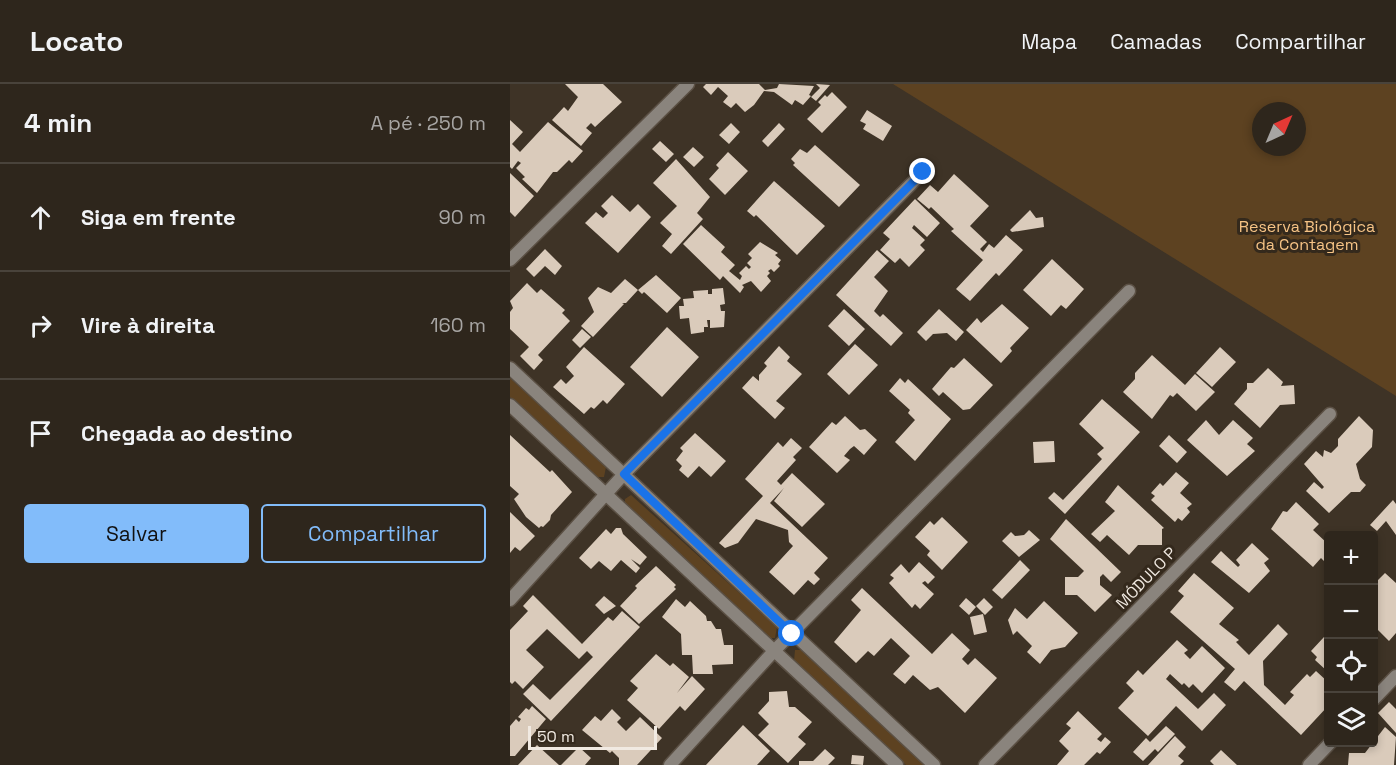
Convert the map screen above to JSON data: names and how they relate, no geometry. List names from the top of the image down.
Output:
{
  "streets": {
    "street": ["MÓDULO P"]
  },
  "parks": ["Reserva Biológica da Contagem"],
  "scale_bar": "50 m",
  "north": "top right",
  "page": {
    "header": "Locato",
    "nav": ["Mapa", "Camadas", "Compartilhar"],
    "heading": ["4 min", "A pé · 250 m"],
    "list": [
      ["Siga em frente", "90 m"],
      ["Vire à direita", "160 m"],
      "Chegada ao destino"
    ],
    "buttons": ["Salvar", "Compartilhar"],
    "map_buttons": ["+", "−"],
    "scale": "50 m"
  }
}
